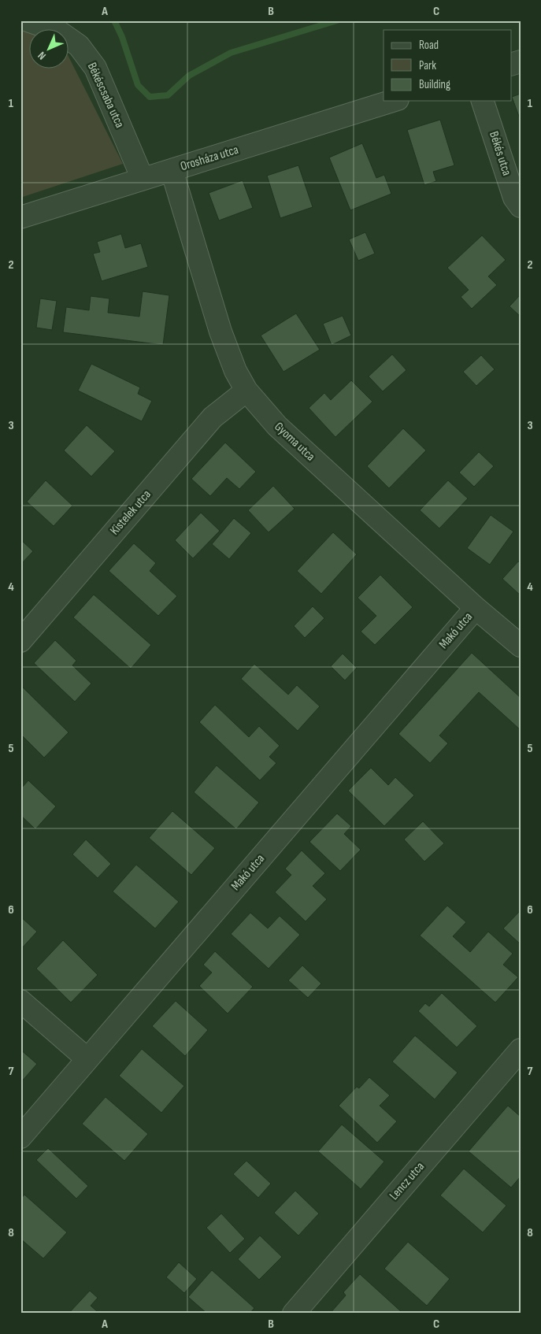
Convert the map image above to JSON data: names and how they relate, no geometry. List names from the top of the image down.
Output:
{
  "streets": {
    "street": [
      "Békéscsaba utca",
      "Békés utca",
      "Orosháza utca",
      "Gyoma utca",
      "Kistelek utca",
      "Makó utca",
      "Lencz utca"
    ]
  },
  "crossings": [
    ["Békéscsaba utca", "Orosháza utca"],
    ["Orosháza utca", "Gyoma utca"],
    ["Gyoma utca", "Kistelek utca"],
    ["Gyoma utca", "Makó utca"]
  ],
  "legend": ["Road", "Park", "Building"],
  "north": "bottom left",
  "grid": {
    "columns": ["A", "B", "C"],
    "rows": [
      "1",
      "2",
      "3",
      "4",
      "5",
      "6",
      "7",
      "8"
    ]
  }
}
